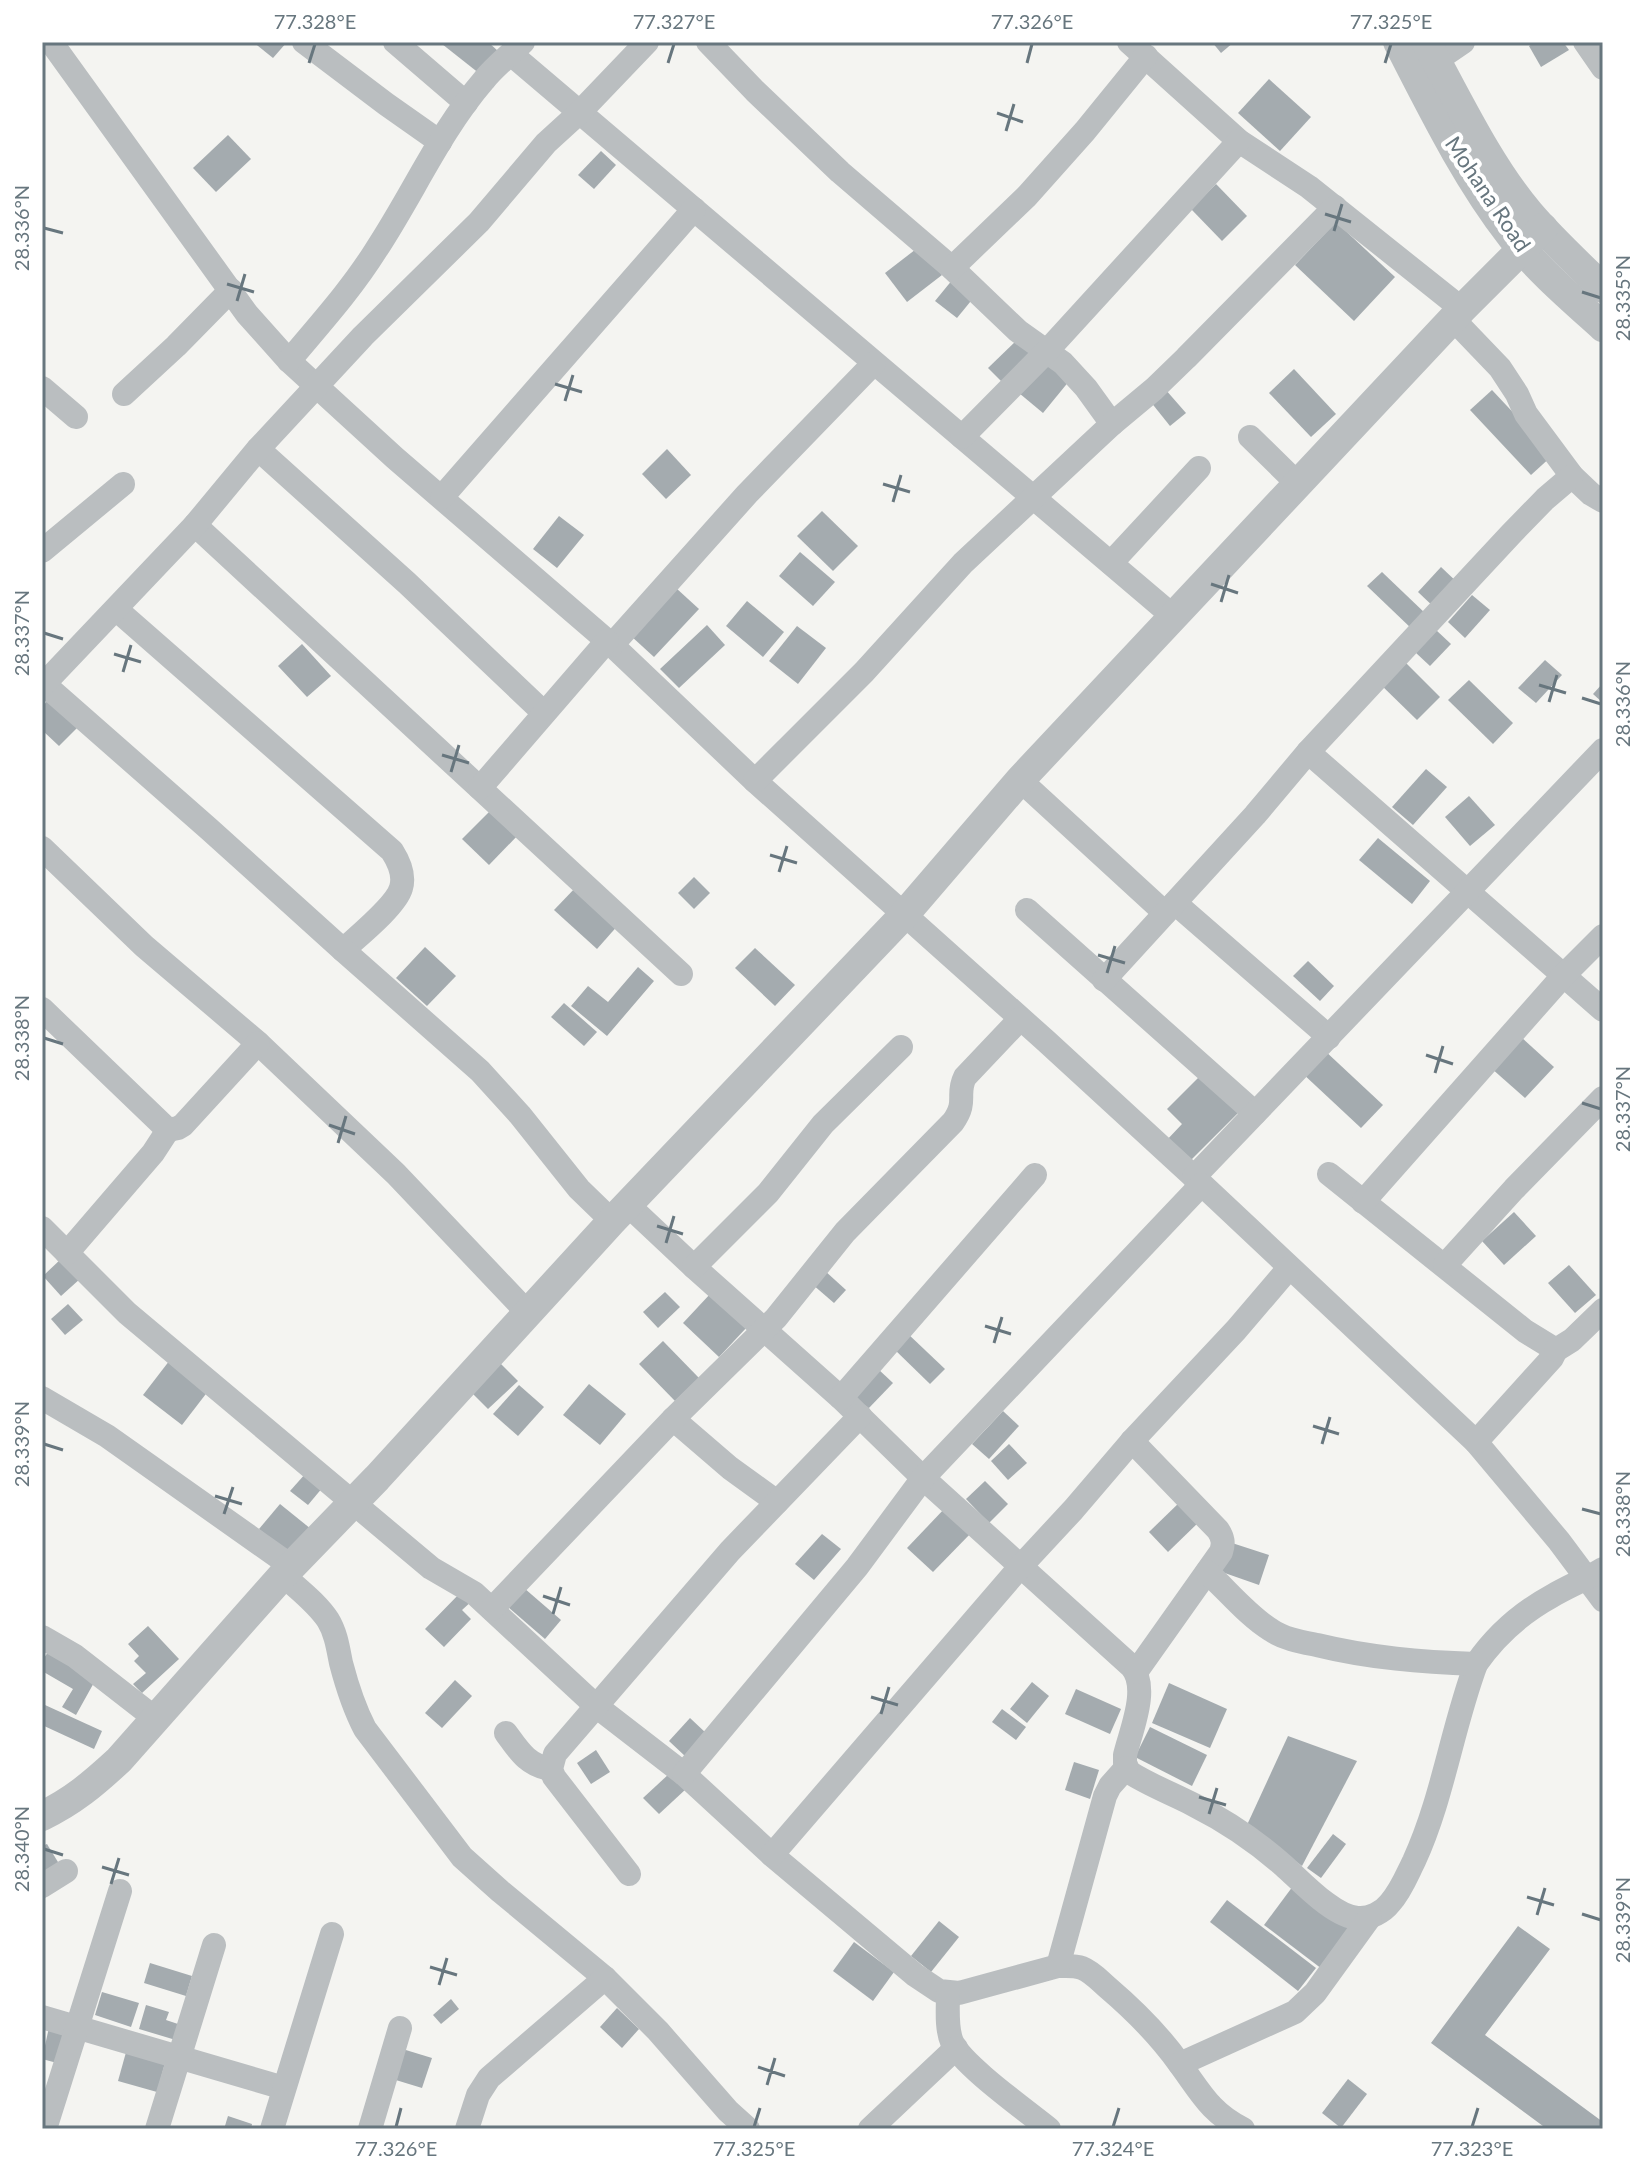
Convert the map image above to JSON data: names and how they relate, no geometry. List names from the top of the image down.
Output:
{
  "streets": {
    "street": ["Mohana Road"]
  },
  "coordinates": [
    "77.328°E",
    "77.327°E",
    "77.326°E",
    "77.325°E",
    "28.336°N",
    "28.335°N",
    "28.337°N",
    "28.338°N",
    "28.339°N",
    "28.340°N",
    "77.324°E",
    "77.323°E"
  ]
}
